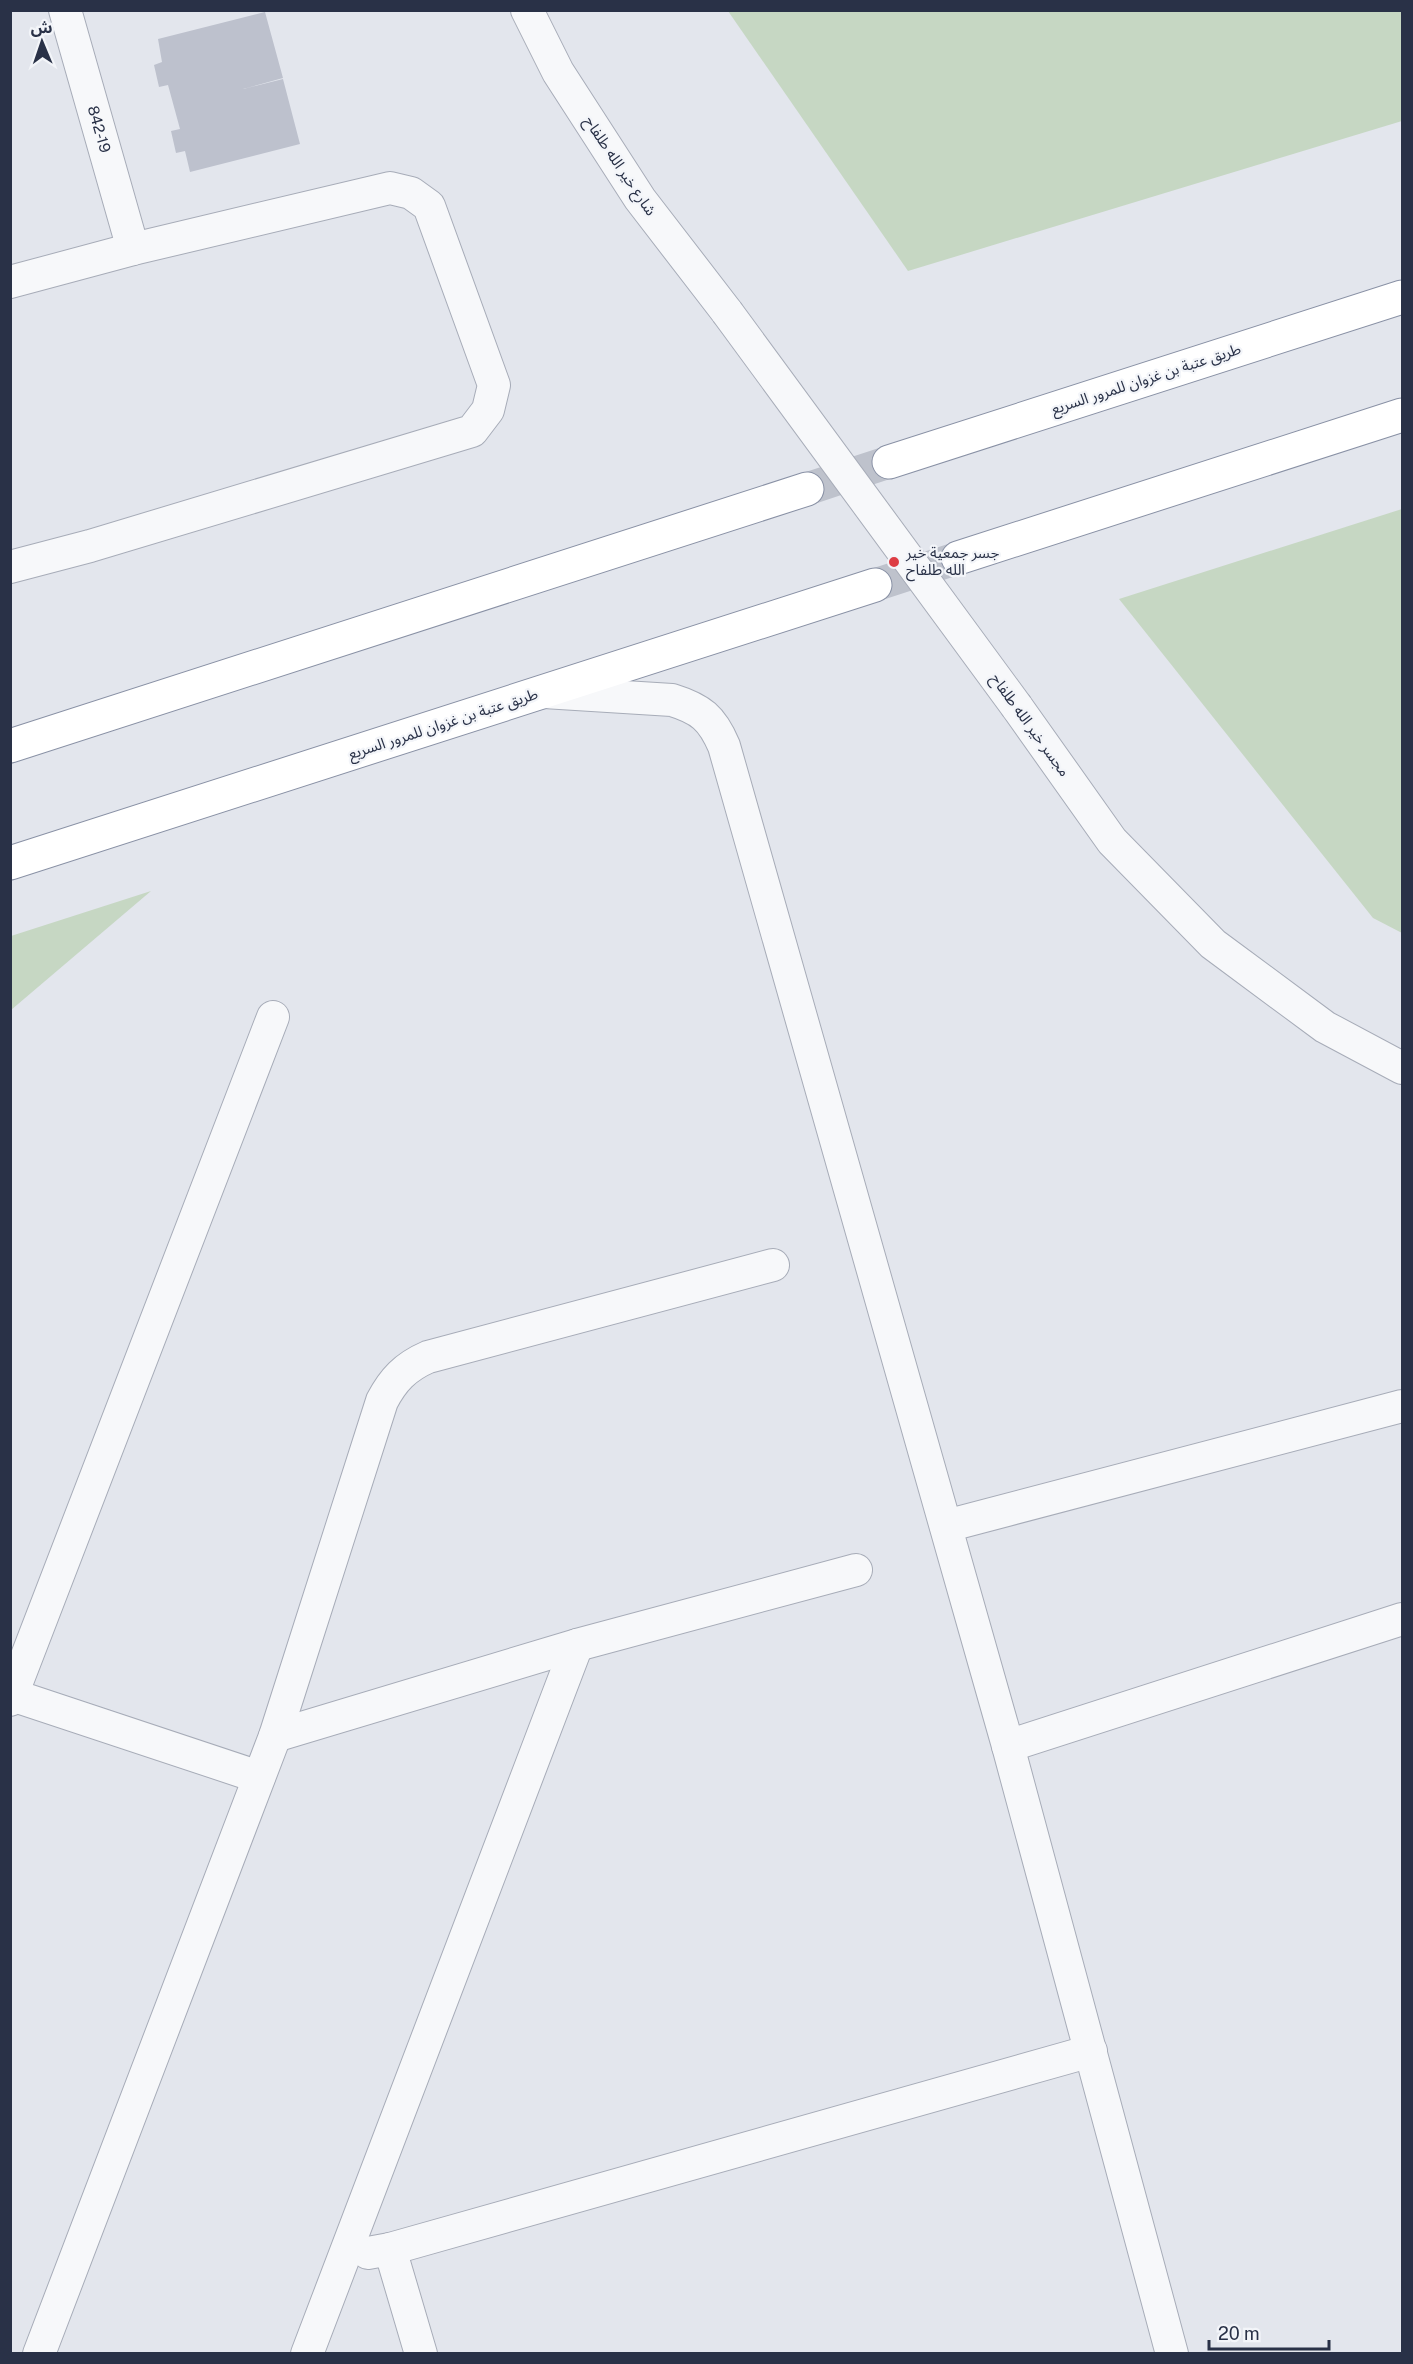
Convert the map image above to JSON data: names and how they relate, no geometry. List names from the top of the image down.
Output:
{
  "streets": {
    "highway": ["طريق عتبة بن غزوان للمرور السريع"],
    "street": ["842-19", "شارع خير الله طلفاح", "مجسر خير الله طلفاح"]
  },
  "crossings": [
    ["شارع خير الله طلفاح", "مجسر خير الله طلفاح"]
  ],
  "places": ["جسر جمعية خير الله طلفاح"],
  "scale_bar": "20 m",
  "north": "top"
}
